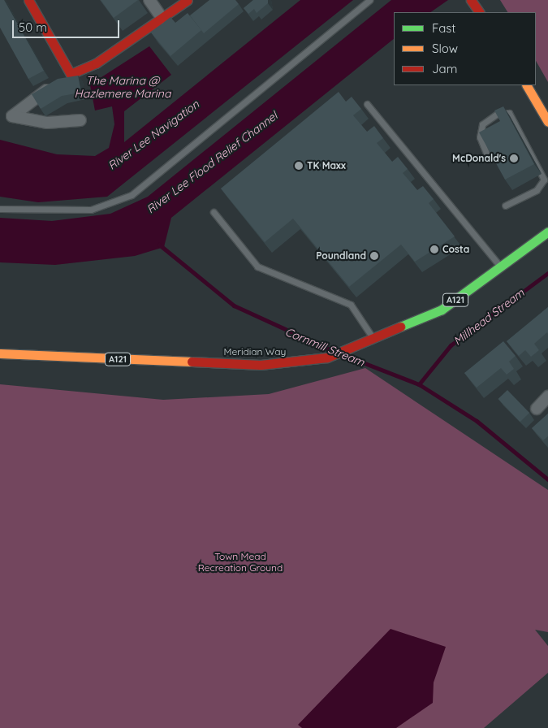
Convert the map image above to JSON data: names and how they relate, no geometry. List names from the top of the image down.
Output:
{
  "streets": {
    "main road": ["A121", "Meridian Way"]
  },
  "water": [
    "The Marina @ Hazlemere Marina",
    "River Lee Navigation",
    "River Lee Flood Relief Channel",
    "Millhead Stream",
    "Cornmill Stream"
  ],
  "parks": ["Town Mead Recreation Ground"],
  "places": [
    "McDonald's",
    "TK Maxx",
    "Costa",
    "Poundland"
  ],
  "legend": ["Fast", "Slow", "Jam"],
  "scale_bar": "50 m"
}
